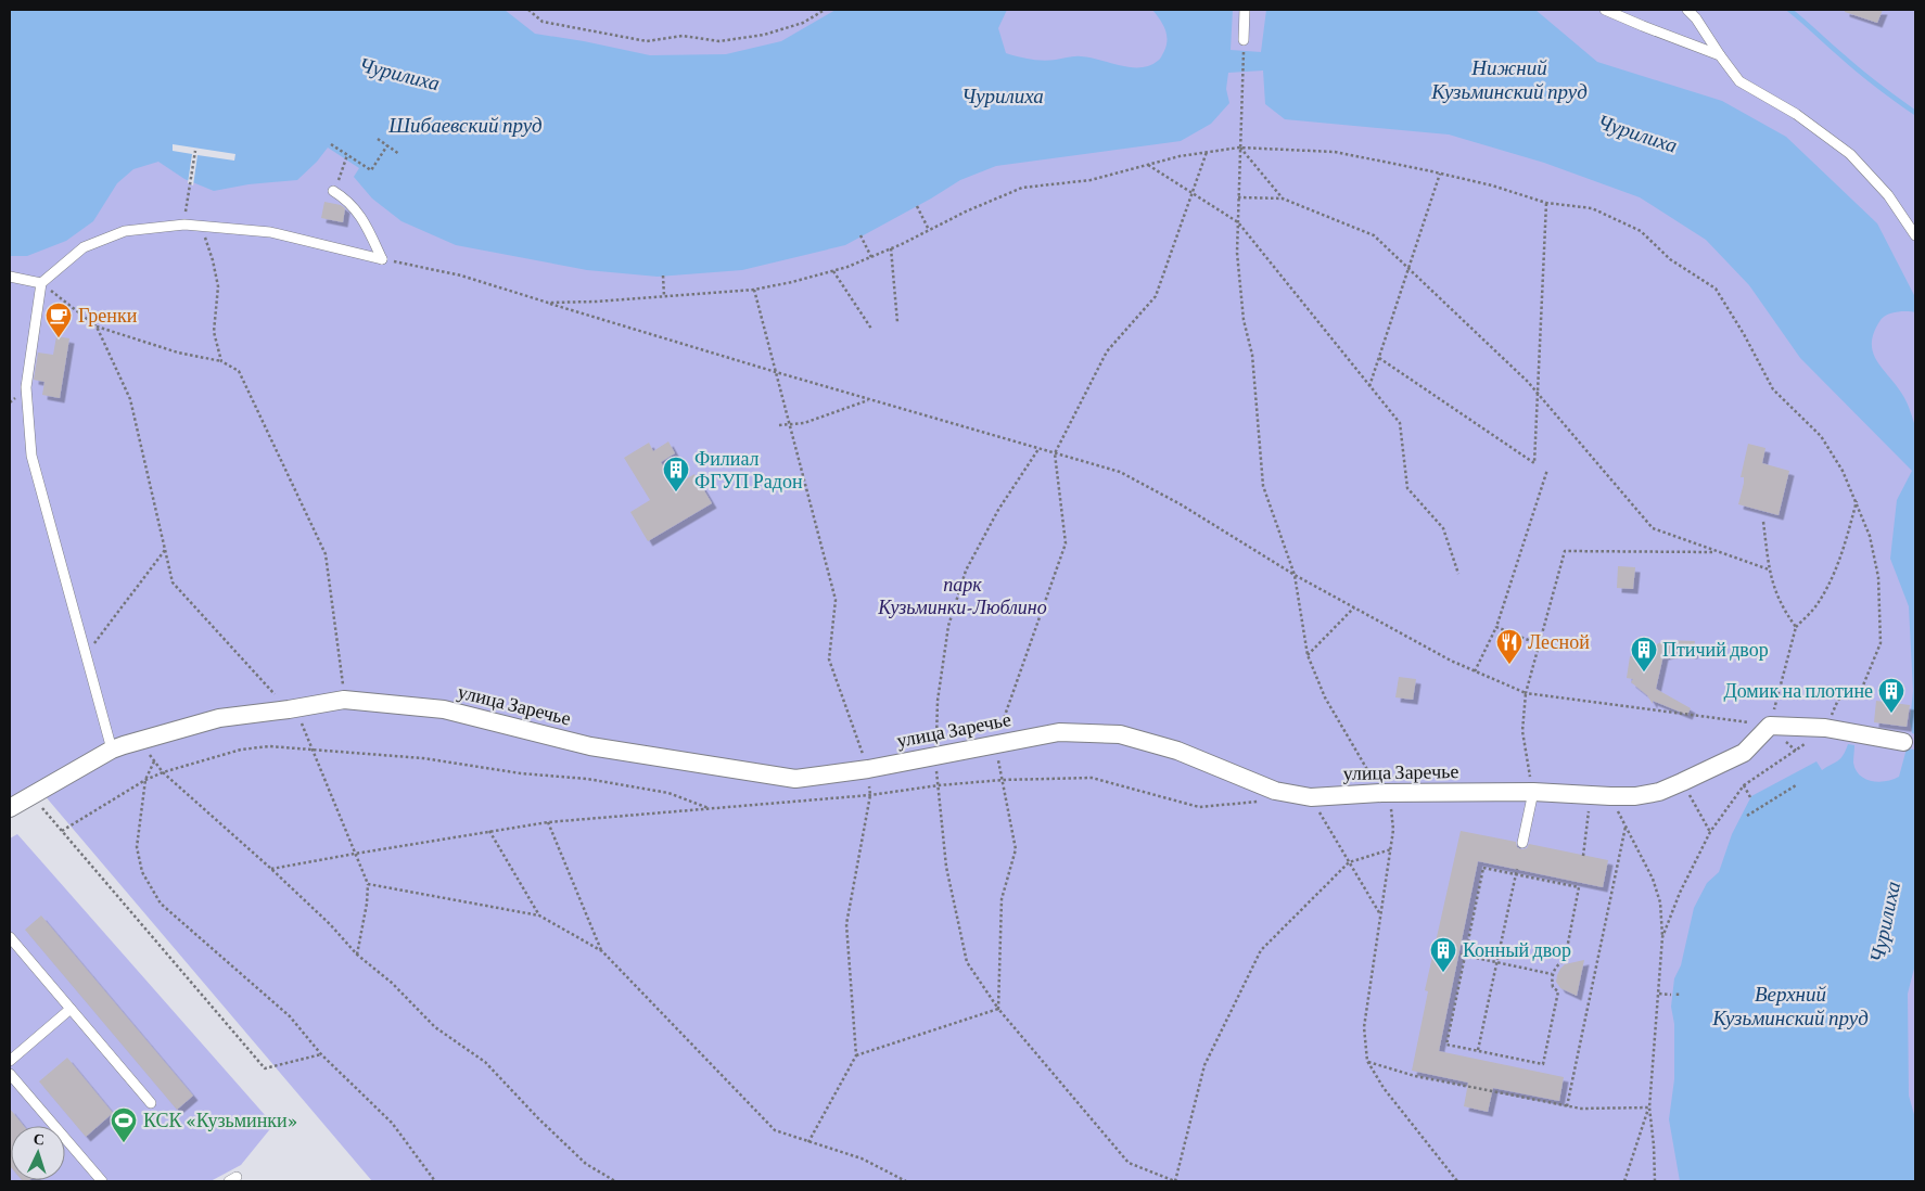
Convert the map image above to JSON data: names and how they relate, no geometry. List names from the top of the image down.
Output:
{
  "streets": {
    "street": ["улица Заречье"]
  },
  "water": [
    "Нижний Кузьминский пруд",
    "Чурилиха",
    "Шибаевский пруд",
    "Верхний Кузьминский пруд"
  ],
  "parks": ["парк Кузьминки-Люблино"],
  "places": {
    "cafe": ["Гренки"],
    "building": [
      "Филиал ФГУП Радон",
      "Птичий двор",
      "Домик на плотине",
      "Конный двор"
    ],
    "restaurant": ["Лесной"],
    "sports": ["КСК «Кузьминки»"]
  },
  "north": "top"
}
